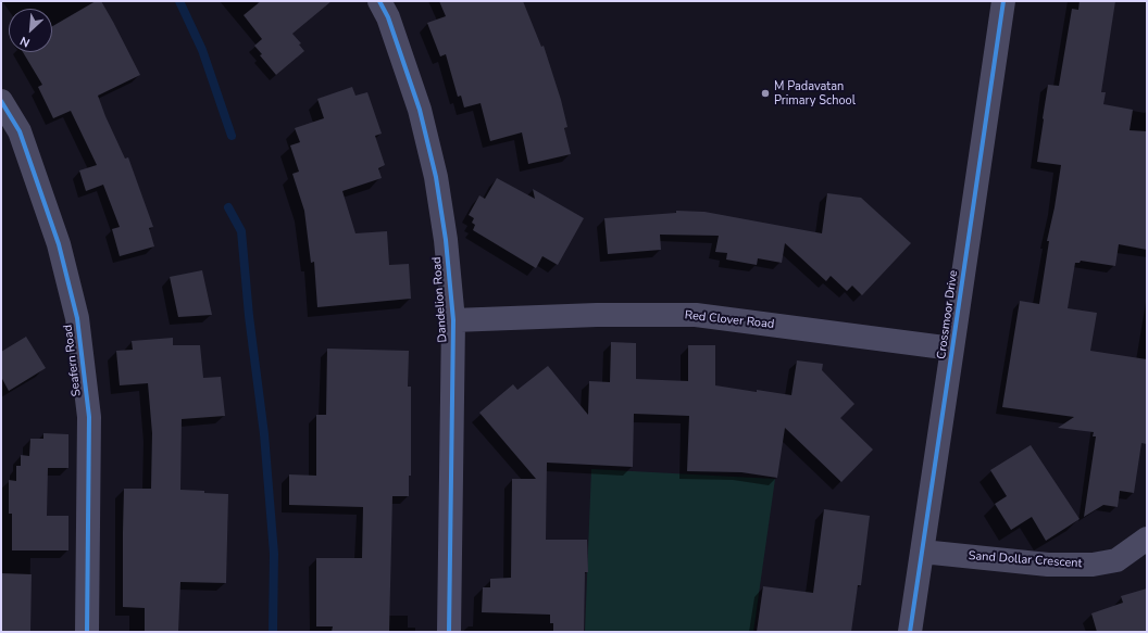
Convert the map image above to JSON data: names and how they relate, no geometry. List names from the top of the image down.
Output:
{
  "streets": {
    "street": [
      "Dandelion Road",
      "Crossmoor Drive",
      "Red Clover Road",
      "Seafern Road",
      "Sand Dollar Crescent"
    ]
  },
  "crossings": [
    ["Dandelion Road", "Red Clover Road"],
    ["Crossmoor Drive", "Red Clover Road"],
    ["Crossmoor Drive", "Sand Dollar Crescent"]
  ],
  "places": ["M Padavatan Primary School"],
  "north": "bottom left"
}
